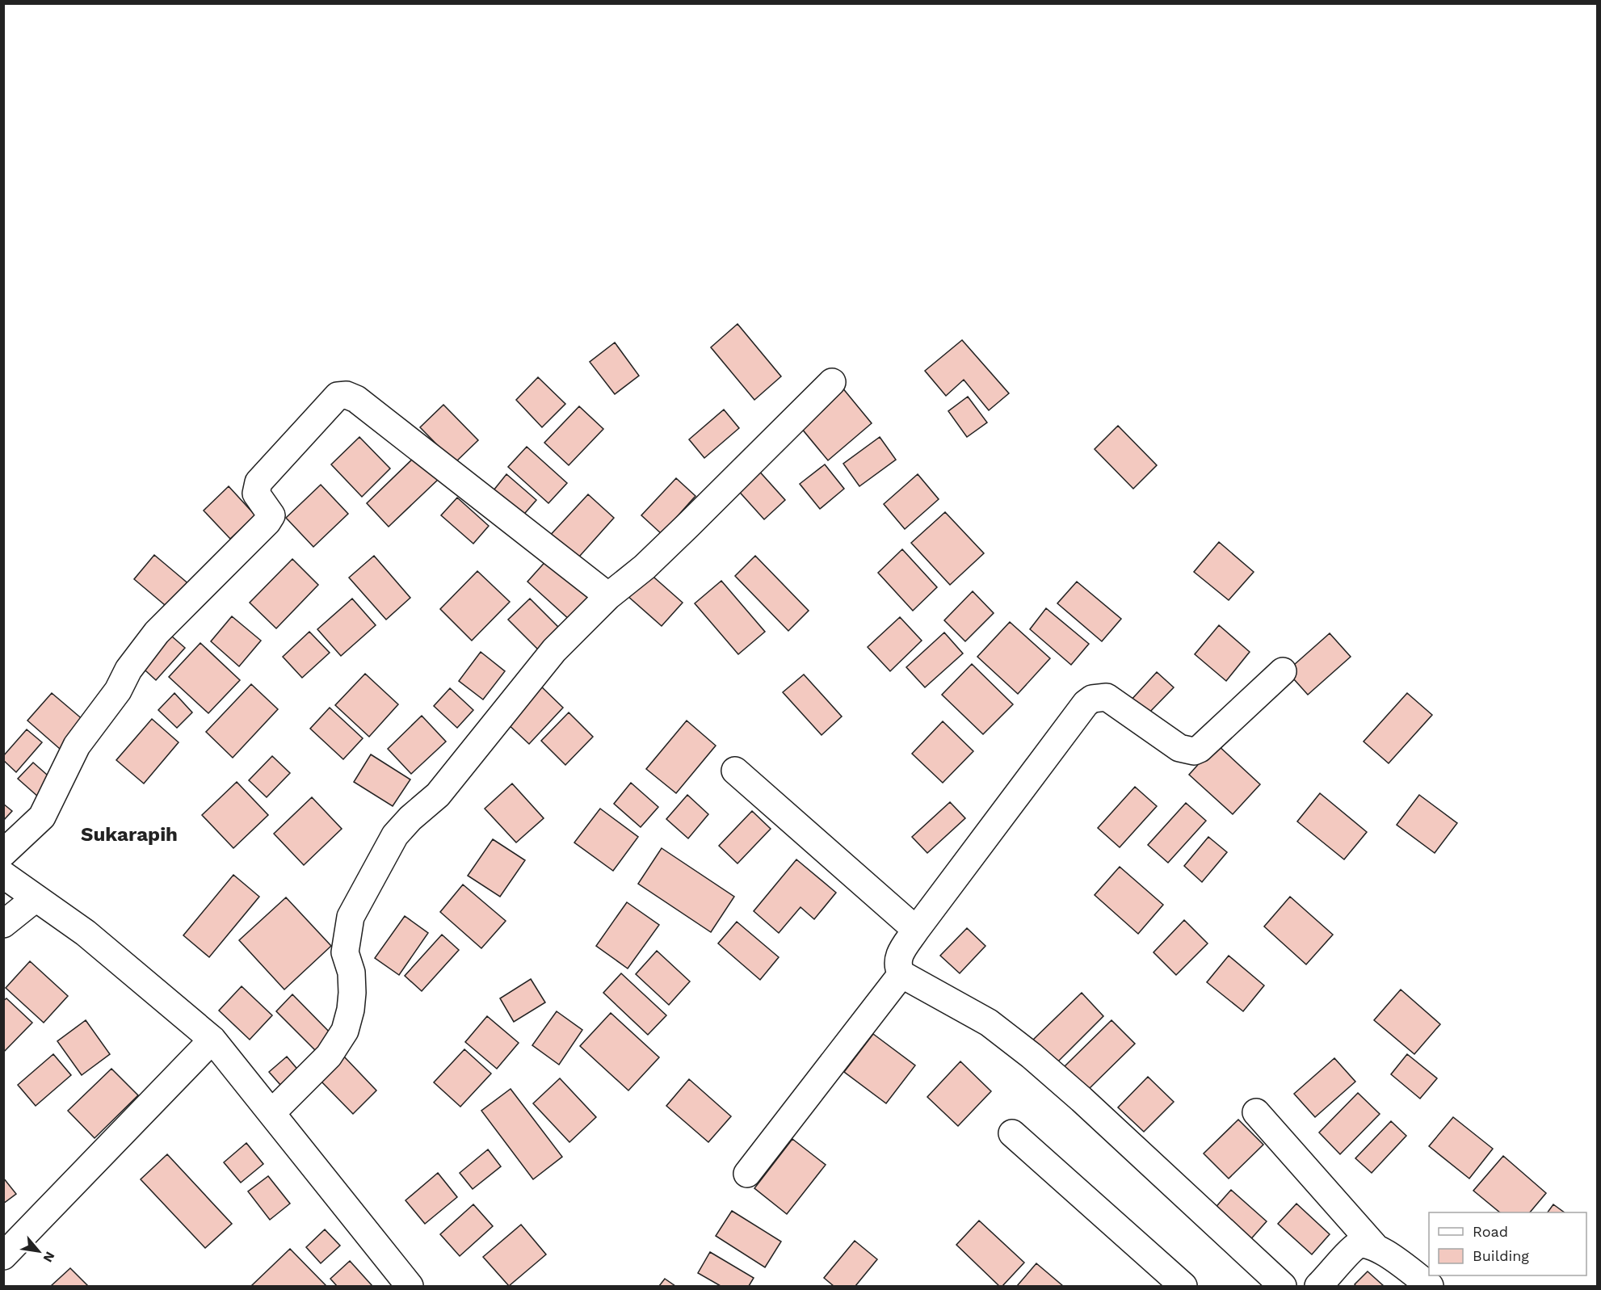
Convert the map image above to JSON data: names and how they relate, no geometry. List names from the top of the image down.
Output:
{
  "districts": ["Sukarapih"],
  "legend": ["Road", "Building"],
  "north": "bottom right"
}
